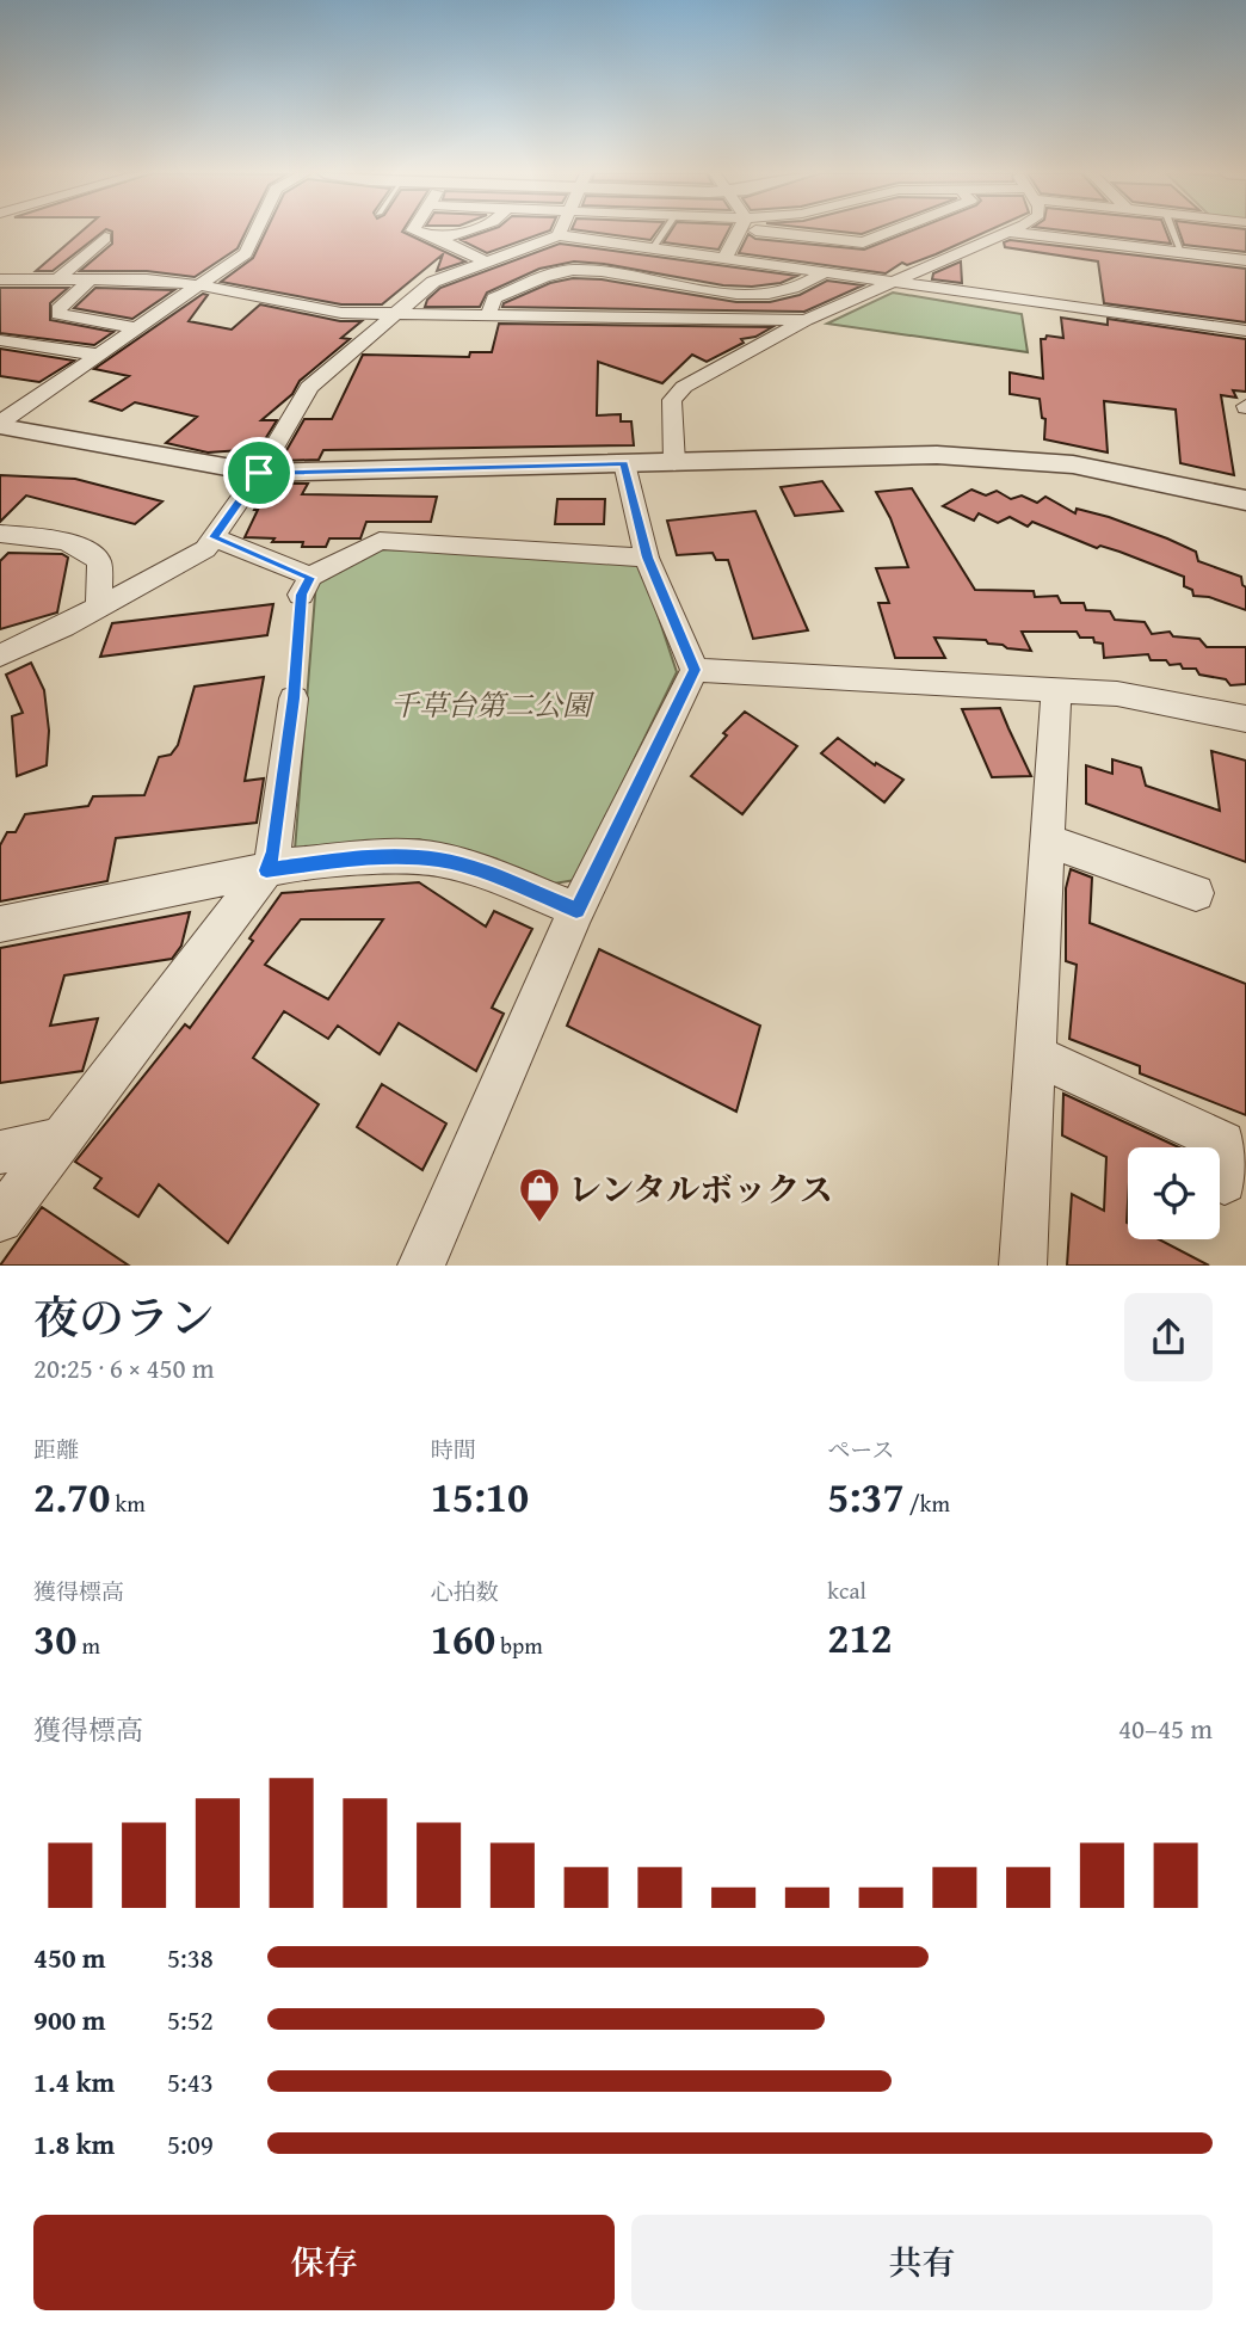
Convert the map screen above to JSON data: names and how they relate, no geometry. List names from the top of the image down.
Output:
{
  "parks": ["千草台第二公園"],
  "places": {
    "shop": ["レンタルボックス"]
  },
  "page": {
    "heading": ["夜のラン", "20:25 · 6 × 450 m"],
    "stats": [
      ["距離", "2.70 km"],
      ["時間", "15:10"],
      ["ペース", "5:37 /km"],
      ["獲得標高", "30 m"],
      ["心拍数", "160 bpm"],
      ["kcal", "212"]
    ],
    "chart": ["獲得標高", "40–45 m"],
    "list": [
      {
        "name": "450 m",
        "note": "5:38"
      },
      {
        "name": "900 m",
        "note": "5:52"
      },
      {
        "name": "1.4 km",
        "note": "5:43"
      },
      {
        "name": "1.8 km",
        "note": "5:09"
      }
    ],
    "buttons": ["保存", "共有"]
  }
}
